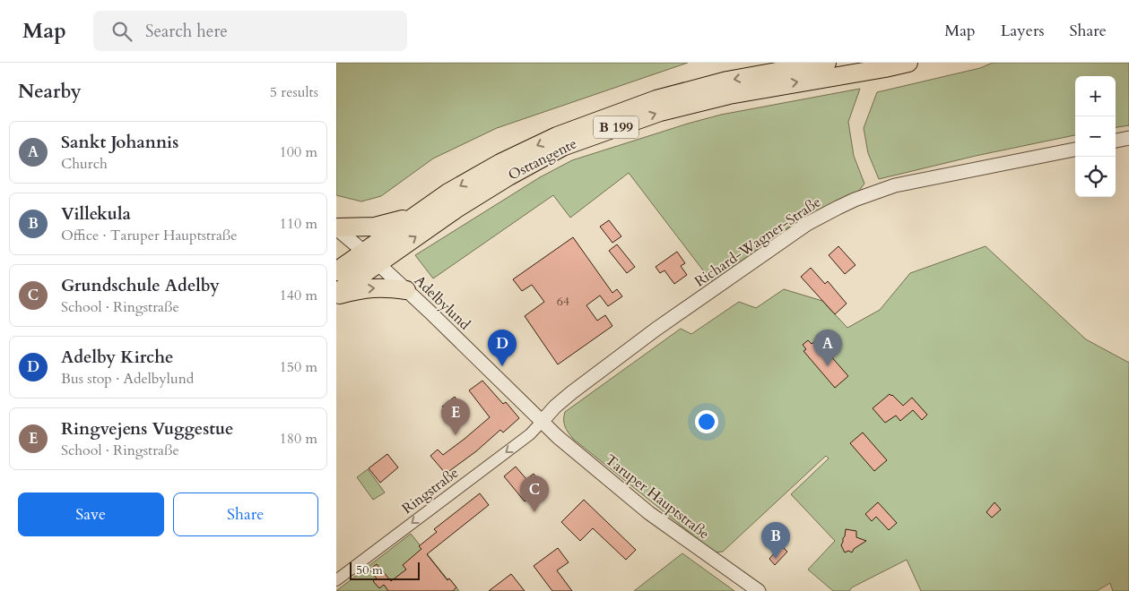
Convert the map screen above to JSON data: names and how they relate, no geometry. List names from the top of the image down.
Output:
{
  "streets": {
    "main road": ["B 199", "Osttangente"],
    "street": [
      "Richard-Wagner-Straße",
      "Adelbylund",
      "Ringstraße",
      "Taruper Hauptstraße"
    ]
  },
  "crossings": [
    ["Osttangente", "Adelbylund"],
    ["Richard-Wagner-Straße", "Adelbylund"],
    ["Richard-Wagner-Straße", "Ringstraße"],
    ["Richard-Wagner-Straße", "Taruper Hauptstraße"],
    ["Adelbylund", "Ringstraße"],
    ["Adelbylund", "Taruper Hauptstraße"],
    ["Ringstraße", "Taruper Hauptstraße"]
  ],
  "one_way": ["Ringstraße"],
  "house_numbers": ["64"],
  "scale_bar": "50 m",
  "page": {
    "header": "Map",
    "search": "Search here",
    "nav": ["Map", "Layers", "Share"],
    "heading": ["Nearby", "5 results"],
    "map_buttons": ["+", "−"],
    "list": [
      {
        "mark": "A",
        "name": "Sankt Johannis",
        "note": "Church",
        "value": "100 m"
      },
      {
        "mark": "B",
        "name": "Villekula",
        "note": "Office · Taruper Hauptstraße",
        "value": "110 m"
      },
      {
        "mark": "C",
        "name": "Grundschule Adelby",
        "note": "School · Ringstraße",
        "value": "140 m"
      },
      {
        "mark": "D",
        "name": "Adelby Kirche",
        "note": "Bus stop · Adelbylund",
        "value": "150 m"
      },
      {
        "mark": "E",
        "name": "Ringvejens Vuggestue",
        "note": "School · Ringstraße",
        "value": "180 m"
      }
    ],
    "pins": [
      "A",
      "D",
      "E",
      "C",
      "B"
    ],
    "buttons": ["Save", "Share"],
    "scale": "50 m"
  }
}
